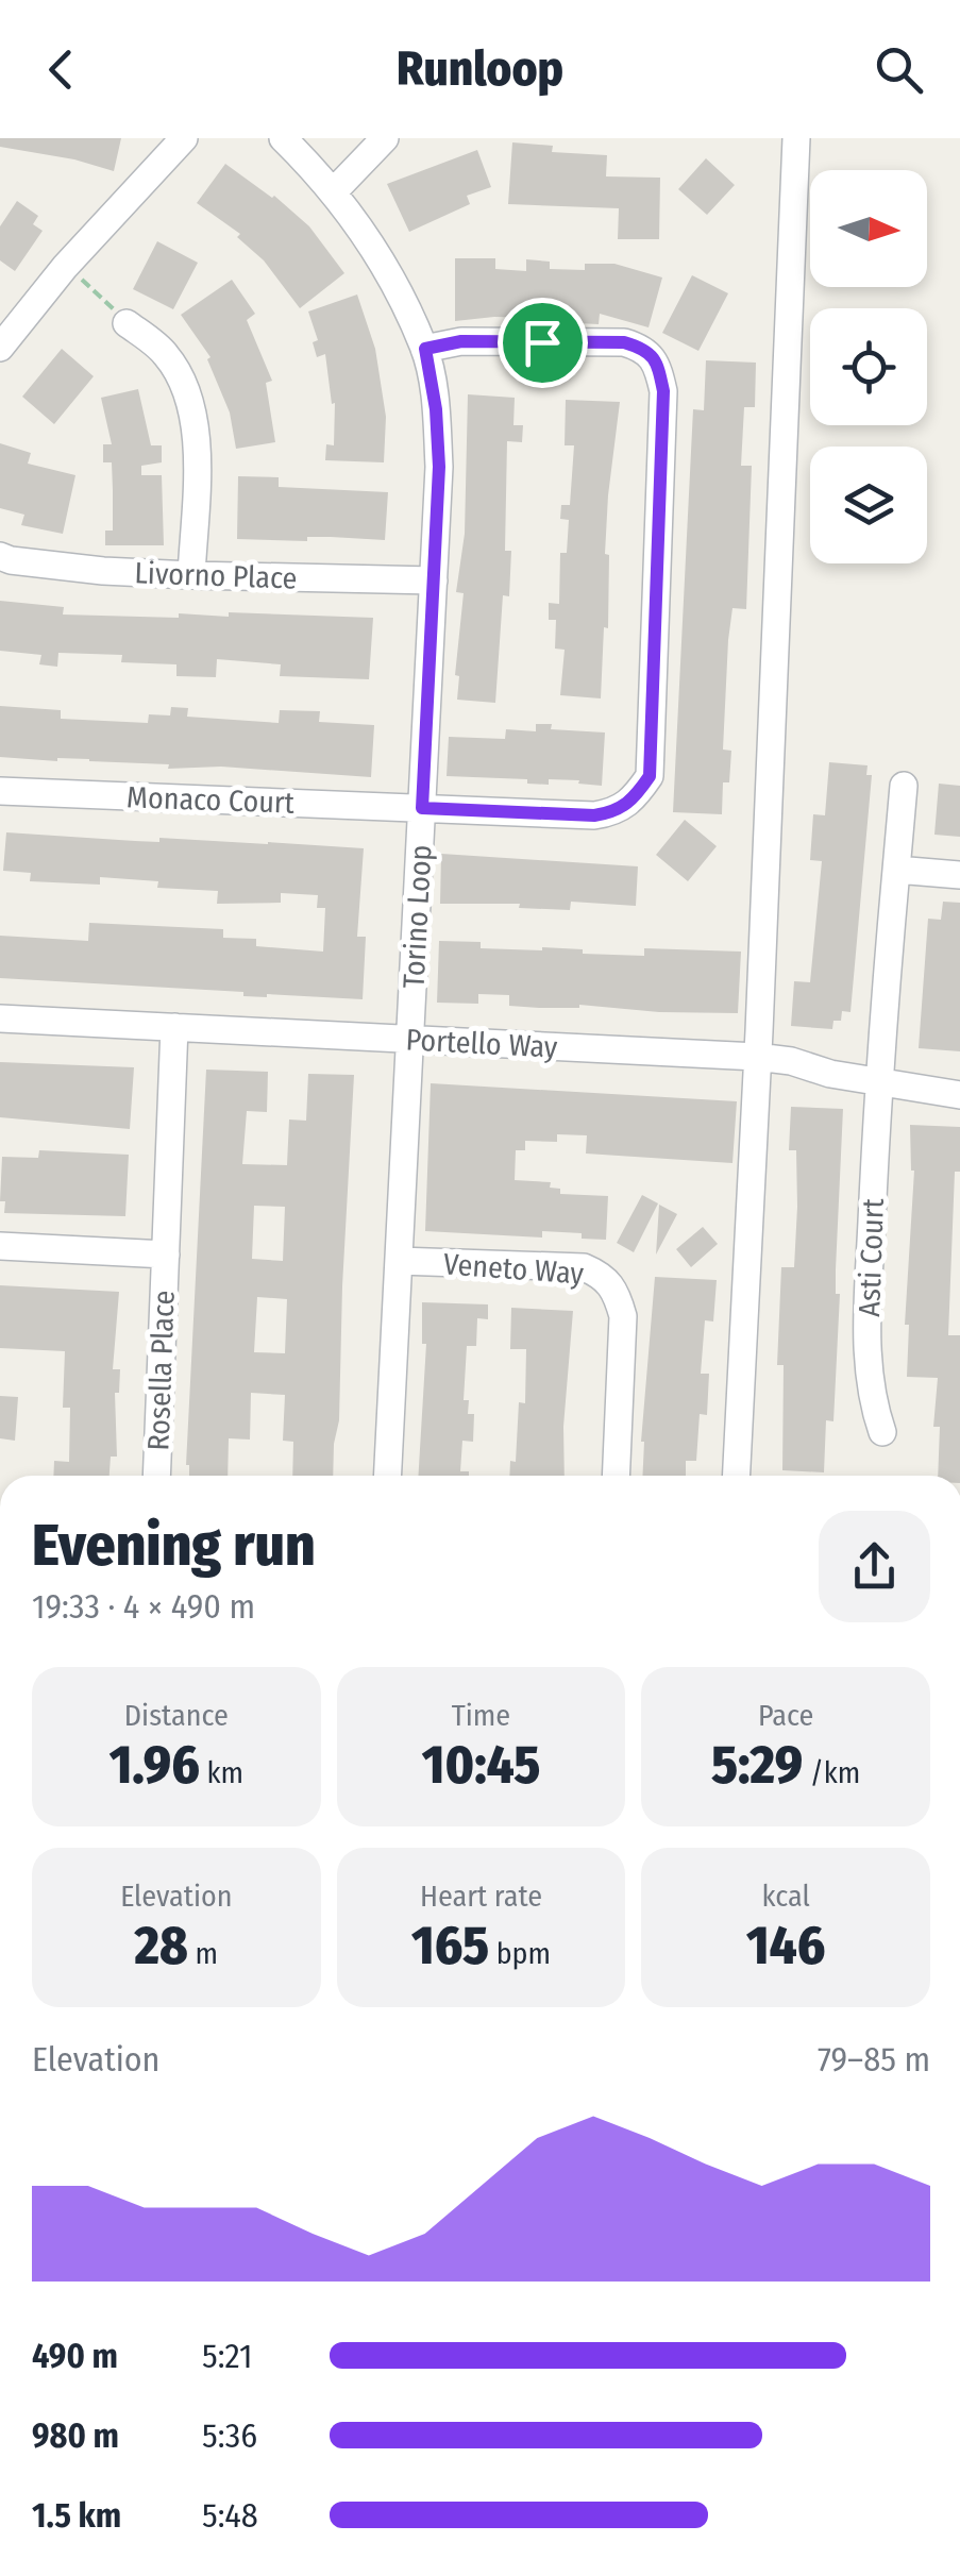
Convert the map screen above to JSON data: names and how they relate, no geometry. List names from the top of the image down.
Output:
{
  "streets": {
    "street": [
      "Livorno Place",
      "Monaco Court",
      "Torino Loop",
      "Portello Way",
      "Asti Court",
      "Veneto Way",
      "Rosella Place"
    ]
  },
  "crossings": [
    ["Livorno Place", "Torino Loop"],
    ["Monaco Court", "Torino Loop"],
    ["Torino Loop", "Portello Way"],
    ["Torino Loop", "Veneto Way"],
    ["Portello Way", "Asti Court"],
    ["Portello Way", "Rosella Place"]
  ],
  "north": "right",
  "page": {
    "header": "Runloop",
    "heading": ["Evening run", "19:33 · 4 × 490 m"],
    "stats": [
      ["Distance", "1.96 km"],
      ["Time", "10:45"],
      ["Pace", "5:29 /km"],
      ["Elevation", "28 m"],
      ["Heart rate", "165 bpm"],
      ["kcal", "146"]
    ],
    "chart": ["Elevation", "79–85 m"],
    "list": [
      {
        "name": "490 m",
        "note": "5:21"
      },
      {
        "name": "980 m",
        "note": "5:36"
      },
      {
        "name": "1.5 km",
        "note": "5:48"
      }
    ]
  }
}
